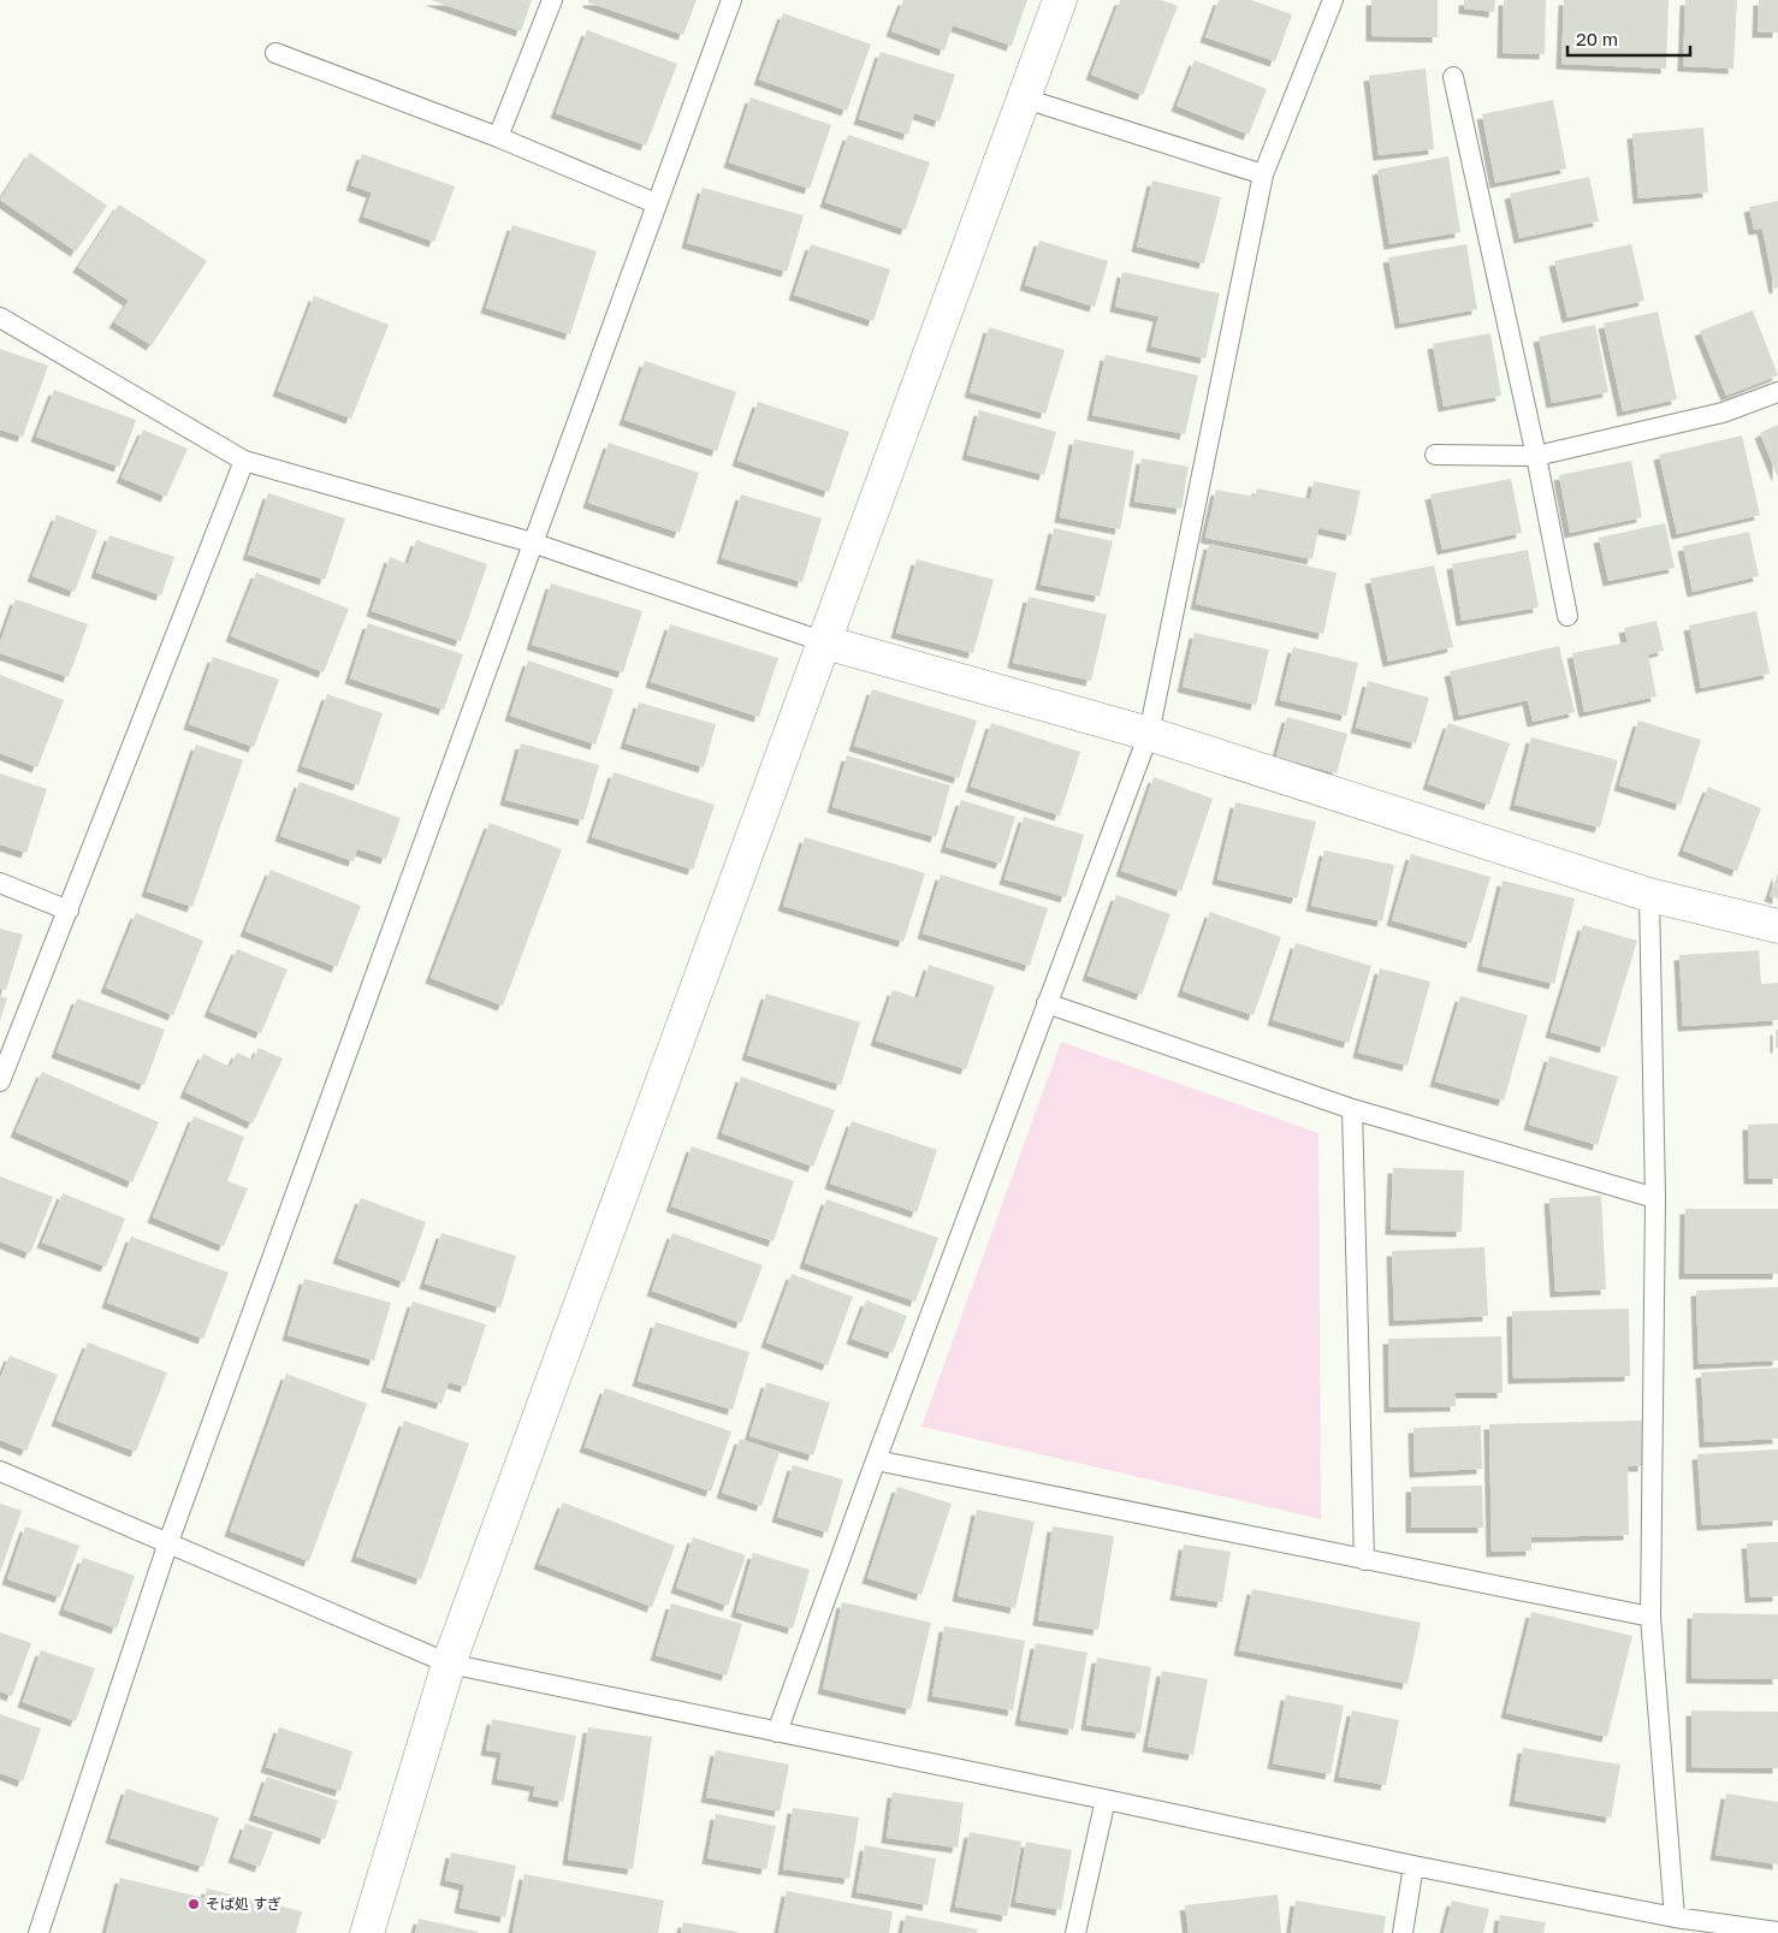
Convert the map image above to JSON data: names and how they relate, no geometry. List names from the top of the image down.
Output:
{
  "places": ["そば処 すぎ"],
  "scale_bar": "20 m"
}
